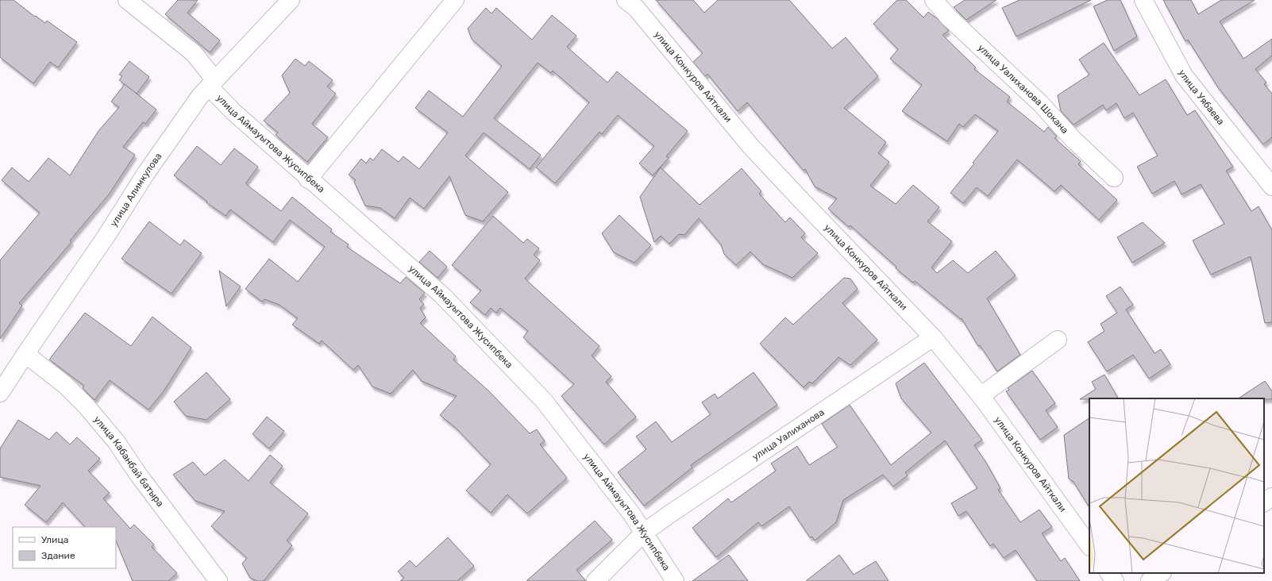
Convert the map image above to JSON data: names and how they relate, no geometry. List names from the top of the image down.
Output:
{
  "streets": {
    "street": [
      "улица Конкуров Айткали",
      "улица Уалиханова Шокана",
      "улица Уябаева",
      "улица Аймауытова Жусипбека",
      "улица Алимкулова",
      "улица Уалиханова",
      "улица Кабанбай батыра"
    ]
  },
  "crossings": [
    ["улица Конкуров Айткали", "улица Уалиханова"],
    ["улица Аймауытова Жусипбека", "улица Алимкулова"],
    ["улица Аймауытова Жусипбека", "улица Уалиханова"],
    ["улица Алимкулова", "улица Кабанбай батыра"]
  ],
  "legend": ["Улица", "Здание"]
}
